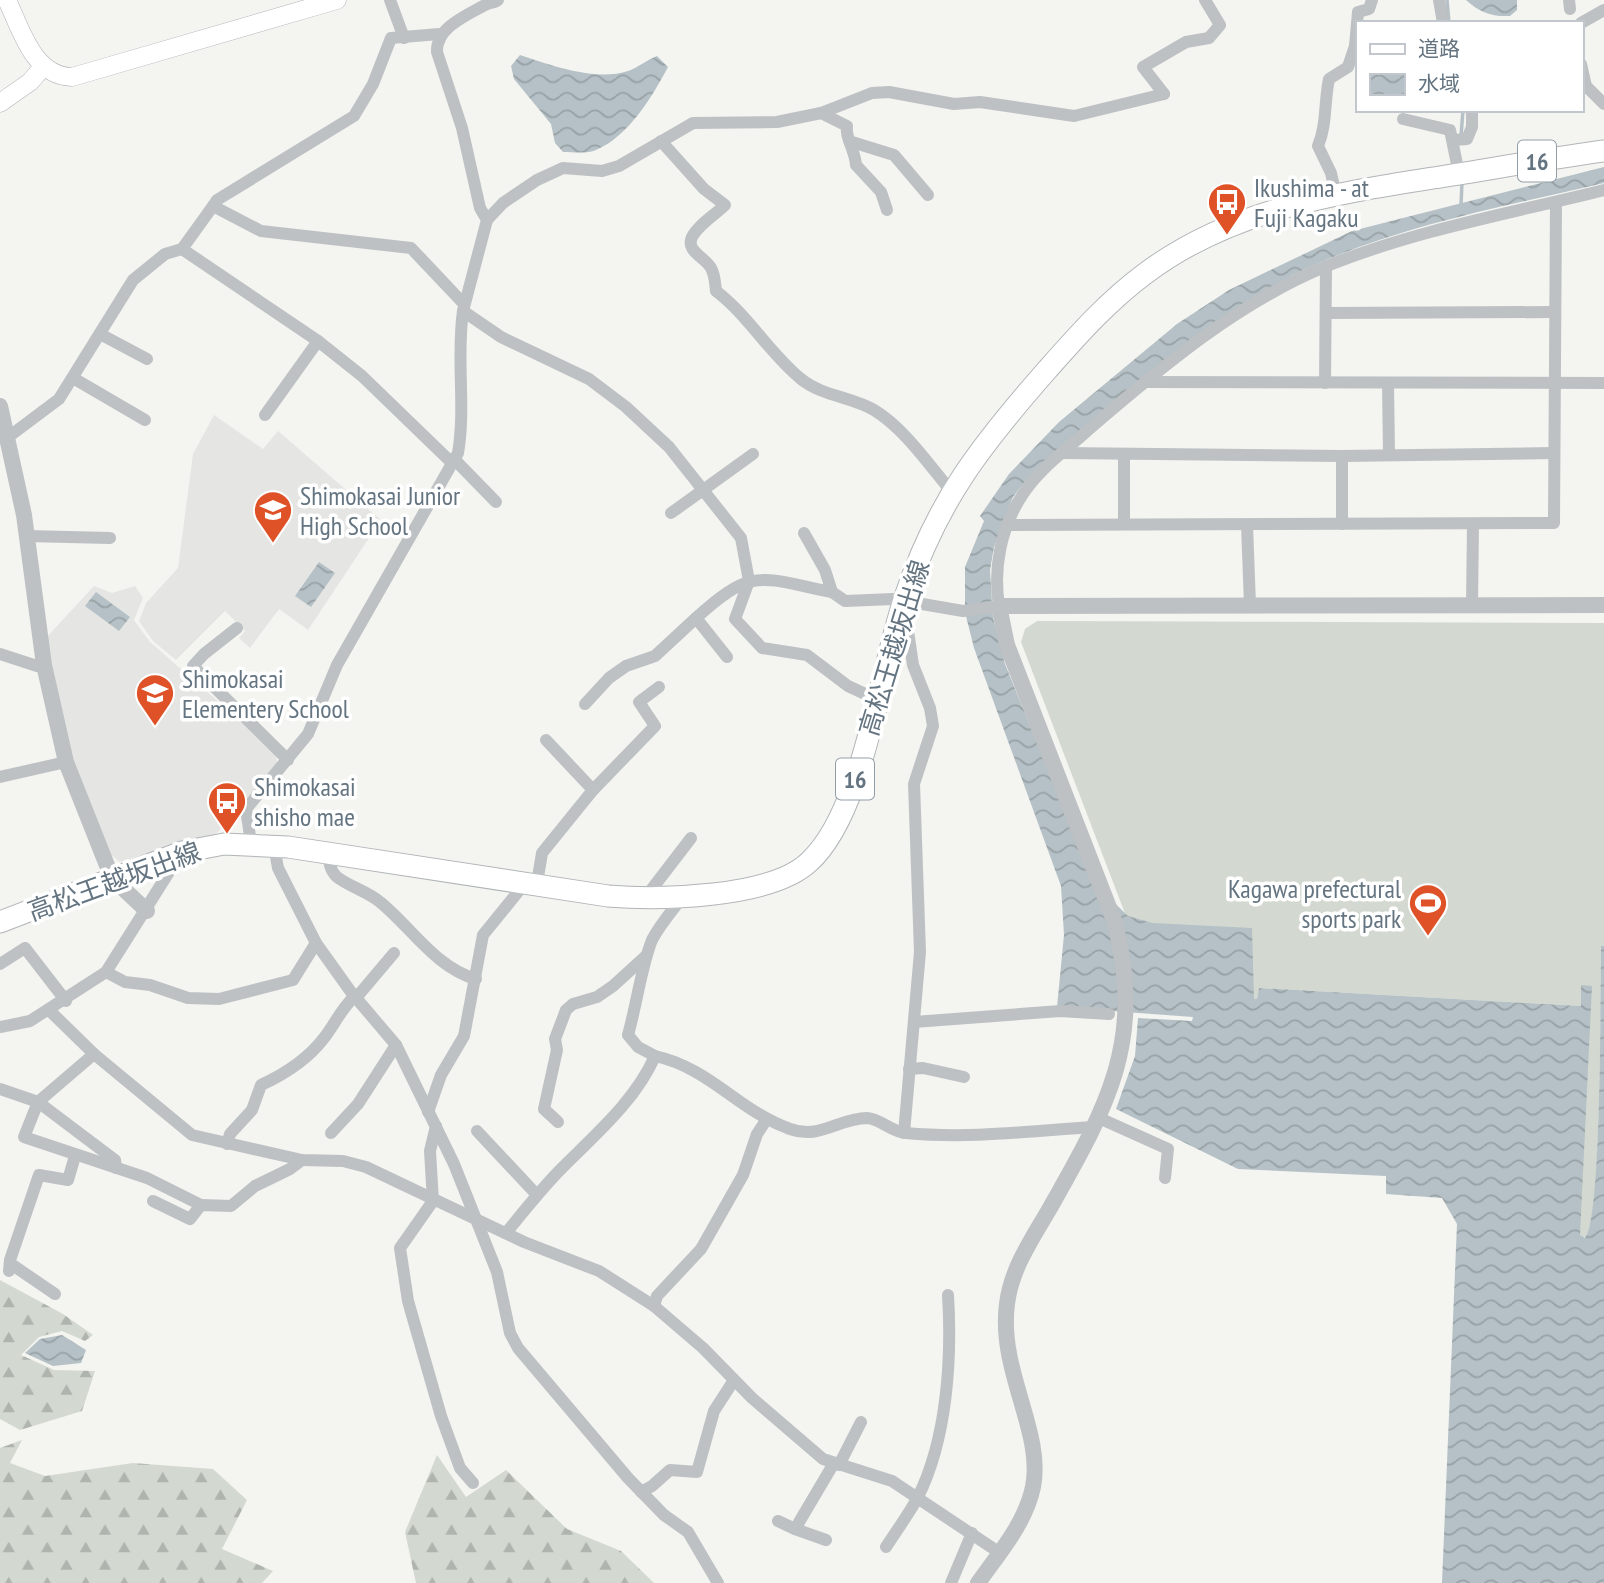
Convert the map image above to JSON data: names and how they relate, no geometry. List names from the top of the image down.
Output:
{
  "streets": {
    "main road": ["16", "高松王越坂出線"]
  },
  "places": {
    "bus stop": ["Ikushima - at Fuji Kagaku", "Shimokasai shisho mae"],
    "school or university": ["Shimokasai Junior High School", "Shimokasai Elementery School"],
    "sports": ["Kagawa prefectural sports park"]
  },
  "legend": ["道路", "水域"]
}
